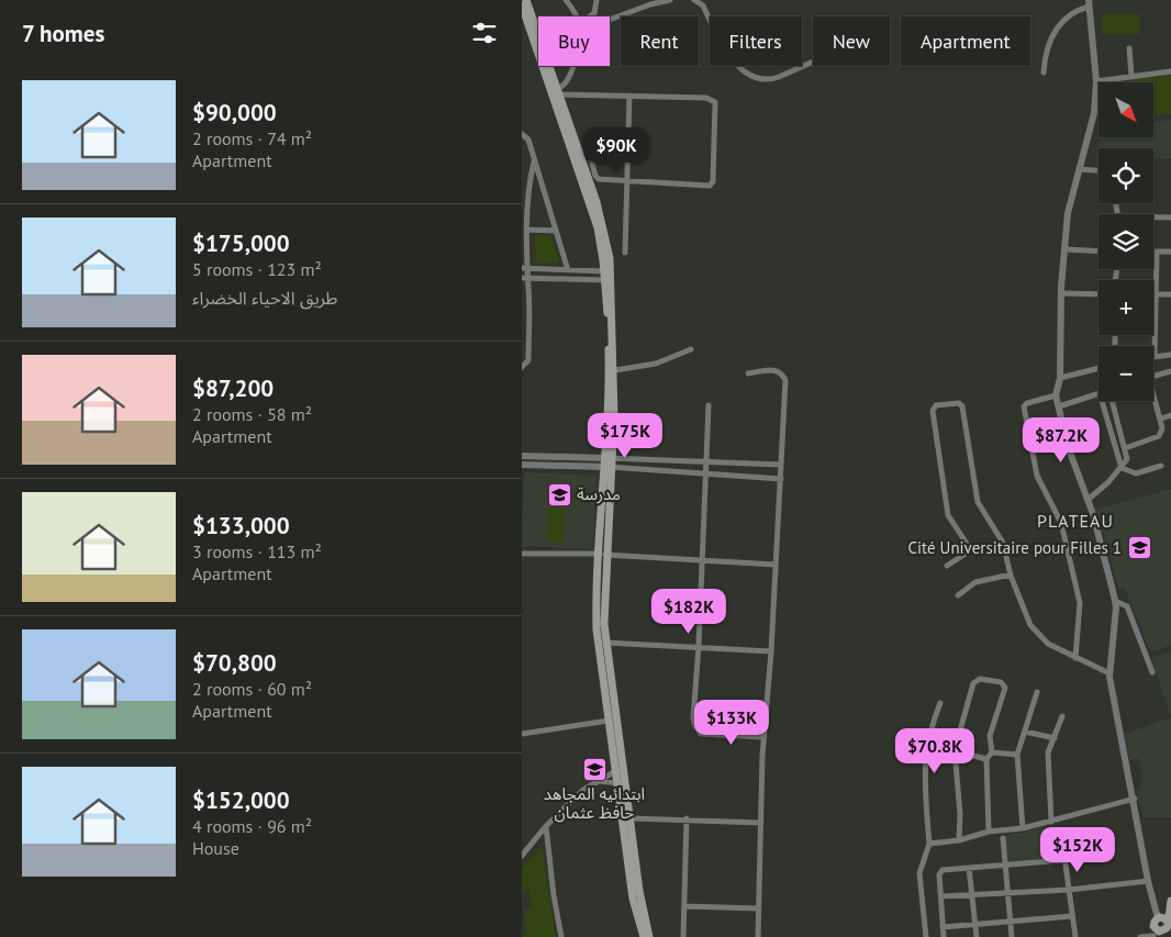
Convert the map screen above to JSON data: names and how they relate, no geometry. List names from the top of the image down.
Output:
{
  "districts": ["PLATEAU"],
  "places": {
    "school or university": ["مدرسة", "Cité Universitaire pour Filles 1", "ابتدائيه المجاهد حافظ عثمان"]
  },
  "north": "bottom right",
  "page": {
    "heading": "7 homes",
    "chip": [
      "Buy",
      "Rent",
      "Filters",
      "New",
      "Apartment"
    ],
    "list": [
      {
        "name": "$90,000",
        "note": "2 rooms · 74 m² · Apartment"
      },
      {
        "name": "$175,000",
        "note": "5 rooms · 123 m² · طريق الاحياء الخضراء"
      },
      {
        "name": "$87,200",
        "note": "2 rooms · 58 m² · Apartment"
      },
      {
        "name": "$133,000",
        "note": "3 rooms · 113 m² · Apartment"
      },
      {
        "name": "$70,800",
        "note": "2 rooms · 60 m² · Apartment"
      },
      {
        "name": "$152,000",
        "note": "4 rooms · 96 m² · House"
      }
    ],
    "map_buttons": ["+", "−"],
    "price": [
      "$90K",
      "$175K",
      "$87.2K",
      "$182K",
      "$133K",
      "$70.8K",
      "$152K"
    ]
  }
}
